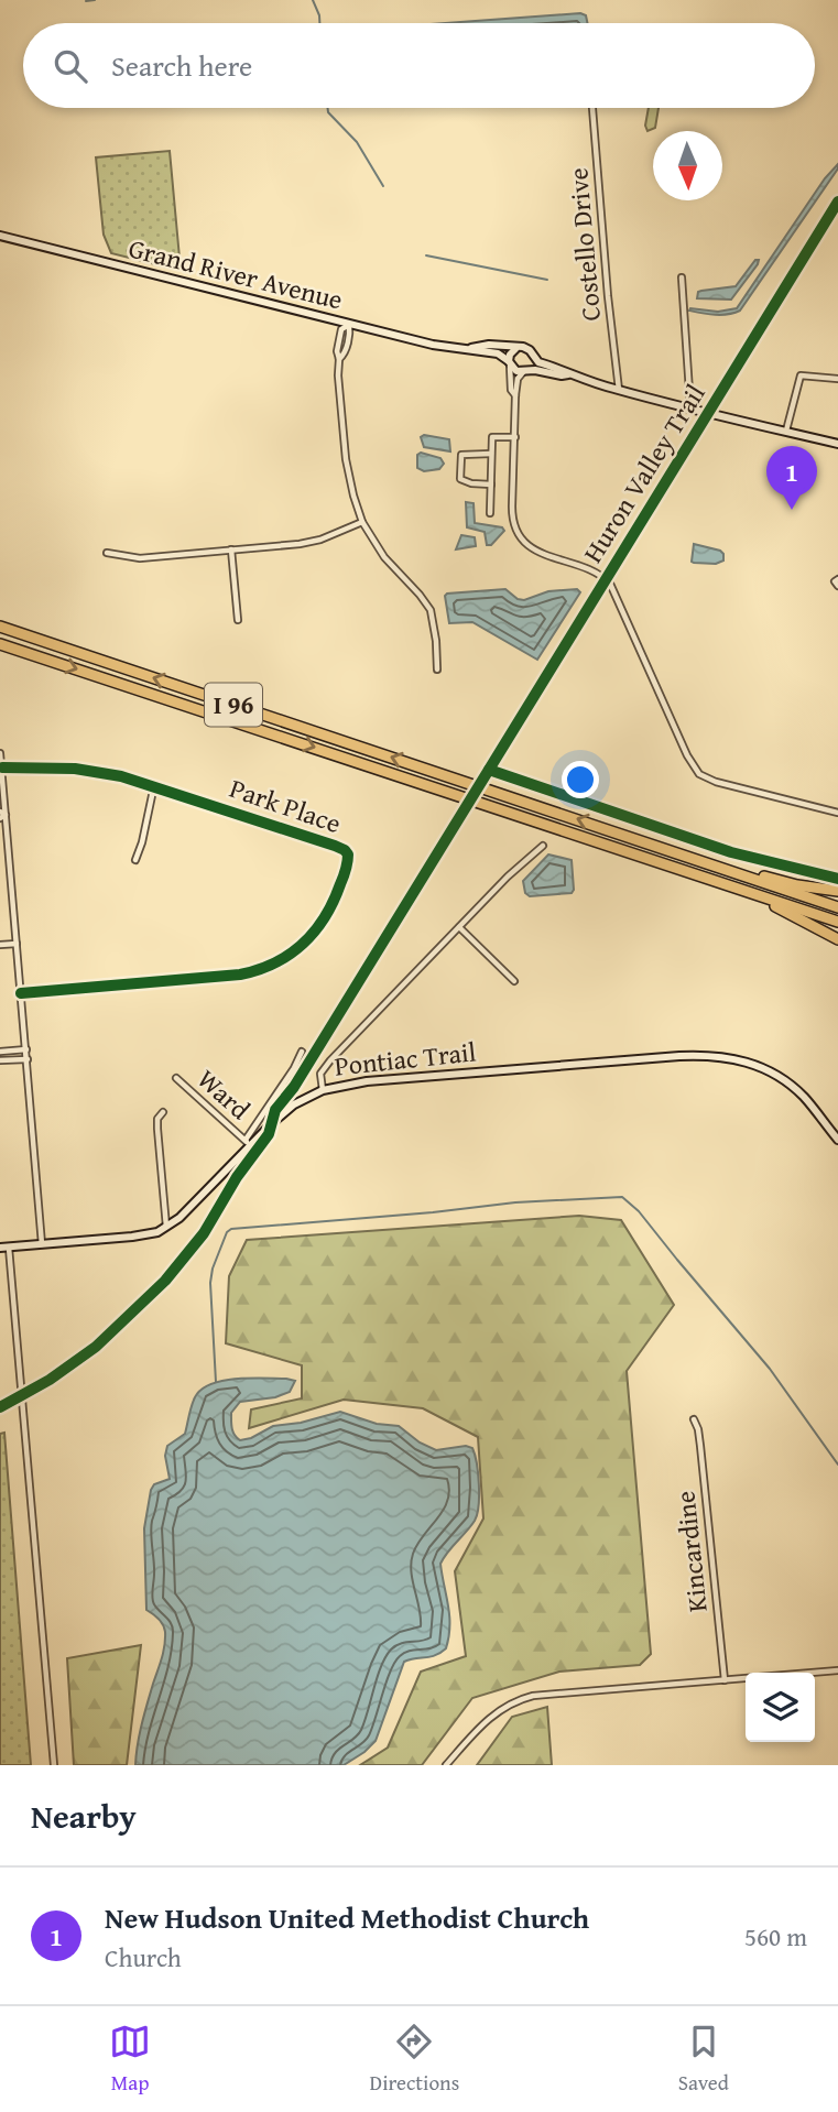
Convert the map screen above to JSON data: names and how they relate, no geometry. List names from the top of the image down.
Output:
{
  "streets": {
    "highway": ["I 96"],
    "main road": ["Grand River Avenue", "Pontiac Trail"],
    "street": [
      "Costello Drive",
      "Park Place",
      "Ward",
      "Kincardine"
    ],
    "cycle path": ["Huron Valley Trail"]
  },
  "crossings": [
    ["Pontiac Trail", "Ward"]
  ],
  "north": "bottom",
  "page": {
    "search": "Search here",
    "pins": "1",
    "heading": "Nearby",
    "list": [
      {
        "mark": "1",
        "name": "New Hudson United Methodist Church",
        "note": "Church",
        "value": "560 m"
      }
    ],
    "nav": ["Map", "Directions", "Saved"]
  }
}
